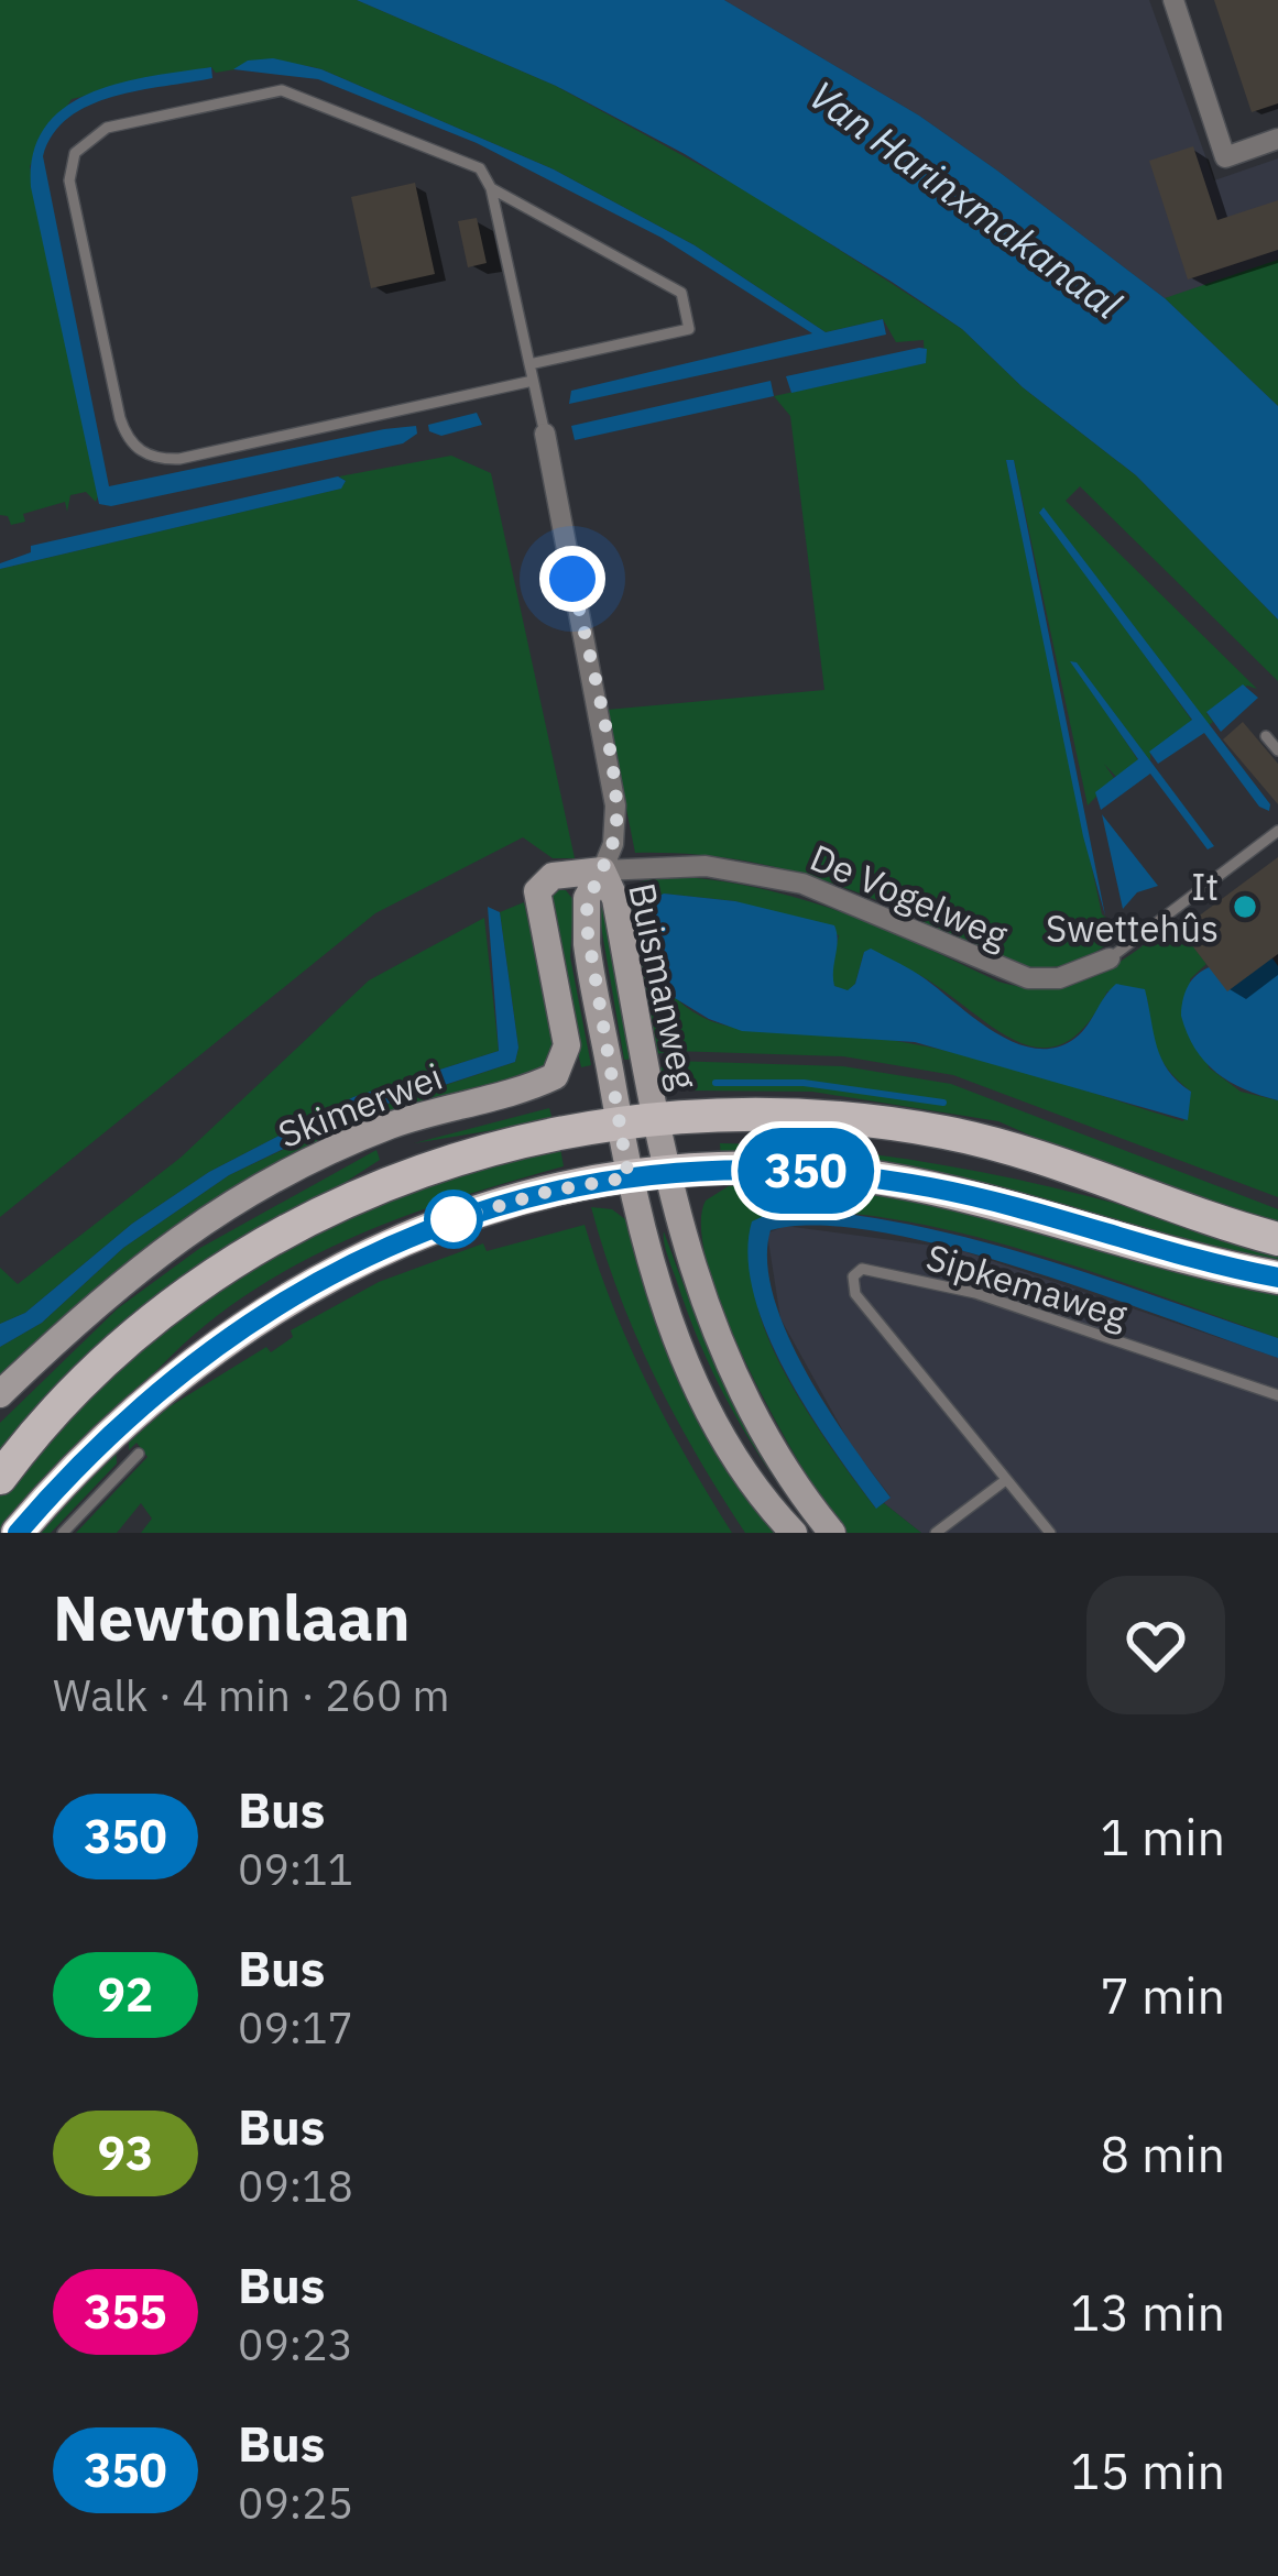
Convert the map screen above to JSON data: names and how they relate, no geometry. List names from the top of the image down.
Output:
{
  "streets": {
    "street": ["De Vogelweg", "Buismanweg", "Skimerwei"],
    "lane": ["Sipkemaweg"]
  },
  "crossings": [
    ["De Vogelweg", "Buismanweg"],
    ["De Vogelweg", "Skimerwei"],
    ["Buismanweg", "Skimerwei"]
  ],
  "water": ["Van Harinxmakanaal"],
  "places": ["It Swettehûs"],
  "lines": ["bus line 350"],
  "page": {
    "on_map": "350",
    "heading": ["Newtonlaan", "Walk · 4 min · 260 m"],
    "list": [
      {
        "mark": "350",
        "name": "Bus",
        "note": "09:11",
        "value": "1 min"
      },
      {
        "mark": "92",
        "name": "Bus",
        "note": "09:17",
        "value": "7 min"
      },
      {
        "mark": "93",
        "name": "Bus",
        "note": "09:18",
        "value": "8 min"
      },
      {
        "mark": "355",
        "name": "Bus",
        "note": "09:23",
        "value": "13 min"
      },
      {
        "mark": "350",
        "name": "Bus",
        "note": "09:25",
        "value": "15 min"
      }
    ]
  }
}
